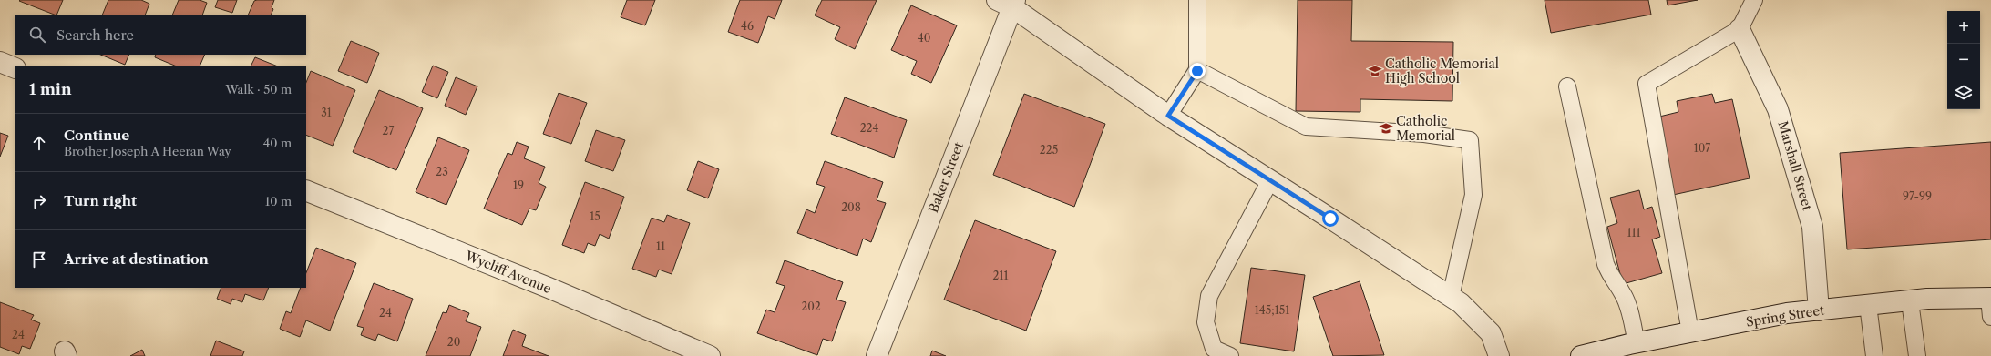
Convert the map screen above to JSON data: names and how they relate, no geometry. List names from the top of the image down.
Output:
{
  "streets": {
    "street": [
      "Marshall Street",
      "Baker Street",
      "Wycliff Avenue",
      "Spring Street"
    ]
  },
  "crossings": [
    ["Marshall Street", "Spring Street"]
  ],
  "places": {
    "school or university": ["Catholic Memorial High School", "Catholic Memorial"]
  },
  "house_numbers": [
    "46",
    "40",
    "31",
    "224",
    "27",
    "107",
    "225",
    "23",
    "19",
    "97-99",
    "208",
    "15",
    "111",
    "11",
    "211",
    "202",
    "145;151",
    "24",
    "24",
    "20"
  ],
  "page": {
    "map_buttons": ["+", "−"],
    "search": "Search here",
    "heading": ["1 min", "Walk · 50 m"],
    "list": [
      ["Continue", "Brother Joseph A Heeran Way", "40 m"],
      ["Turn right", "10 m"],
      "Arrive at destination"
    ]
  }
}
